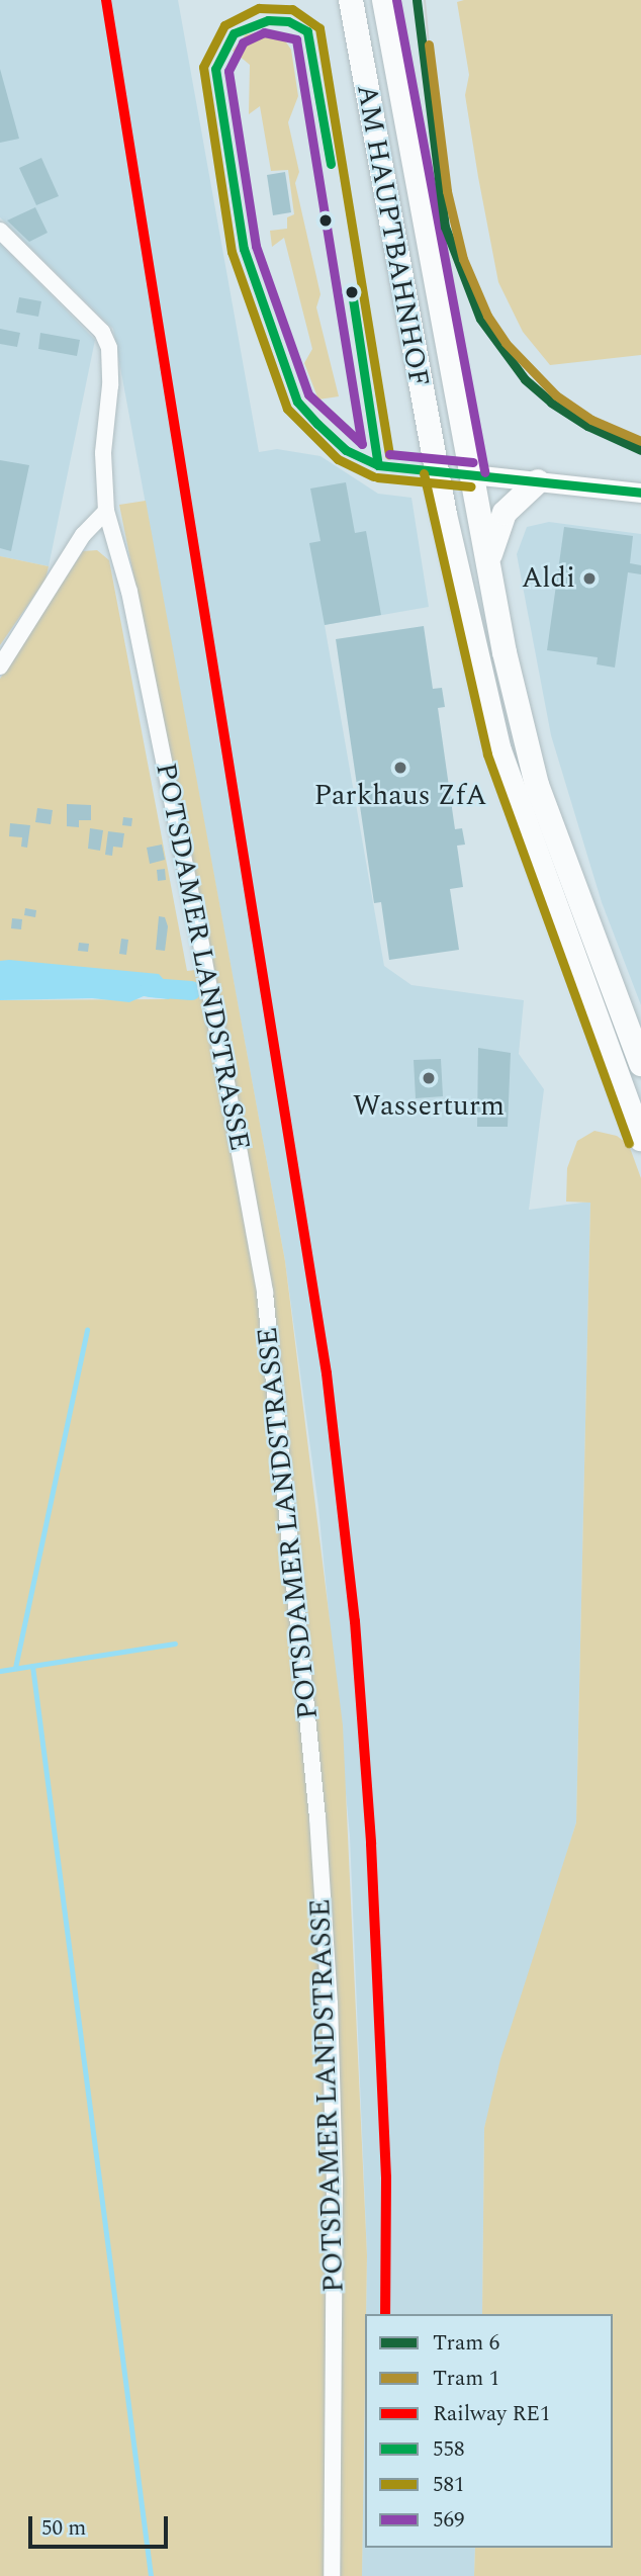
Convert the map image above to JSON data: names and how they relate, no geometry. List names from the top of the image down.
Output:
{
  "streets": {
    "main road": ["AM HAUPTBAHNHOF"],
    "street": ["POTSDAMER LANDSTRASSE"]
  },
  "places": ["Aldi", "Parkhaus ZfA", "Wasserturm"],
  "lines": [
    "tram line 6",
    "rail line RE1",
    "transit line 569",
    "transit line 581",
    "transit line 558",
    "tram line 1"
  ],
  "legend": [
    "Tram 6",
    "Tram 1",
    "Railway RE1",
    "558",
    "581",
    "569"
  ],
  "scale_bar": "50 m"
}
